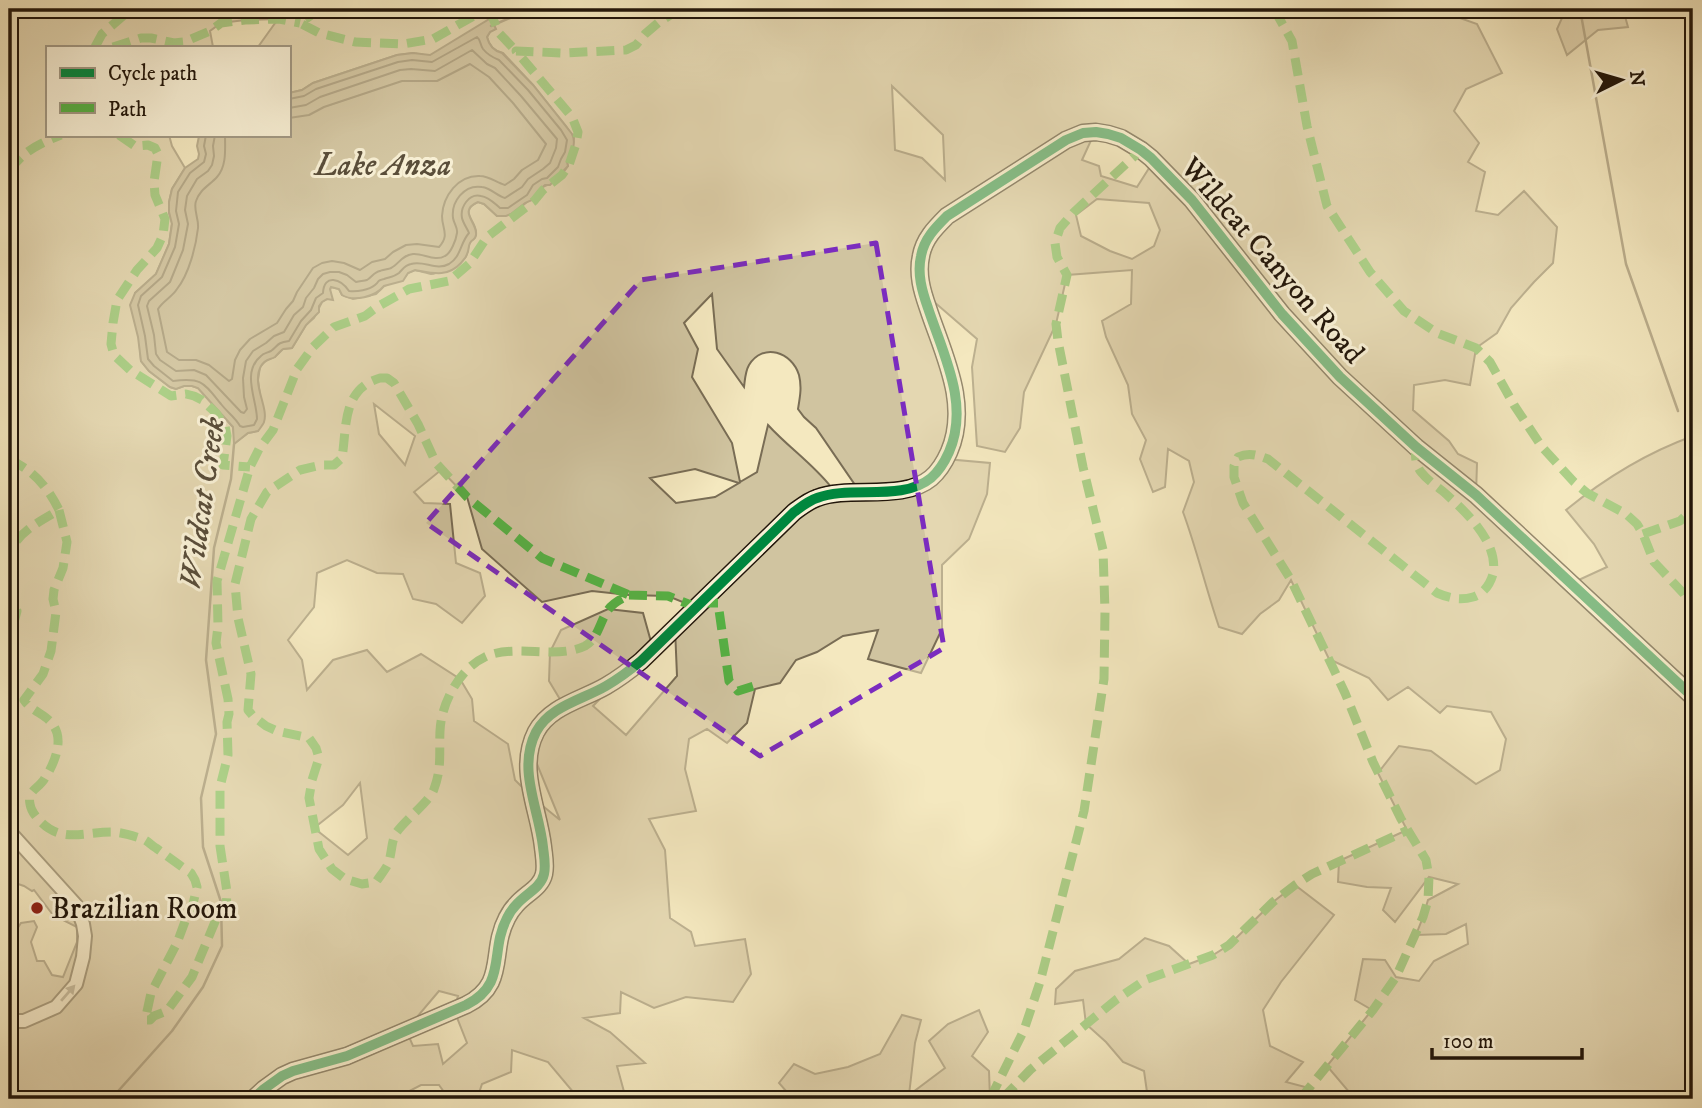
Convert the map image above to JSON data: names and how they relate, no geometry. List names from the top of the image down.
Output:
{
  "streets": {
    "street": ["Wildcat Canyon Road"]
  },
  "water": ["Lake Anza", "Wildcat Creek"],
  "places": ["Brazilian Room"],
  "legend": ["Cycle path", "Path"],
  "scale_bar": "100 m",
  "north": "right"
}
